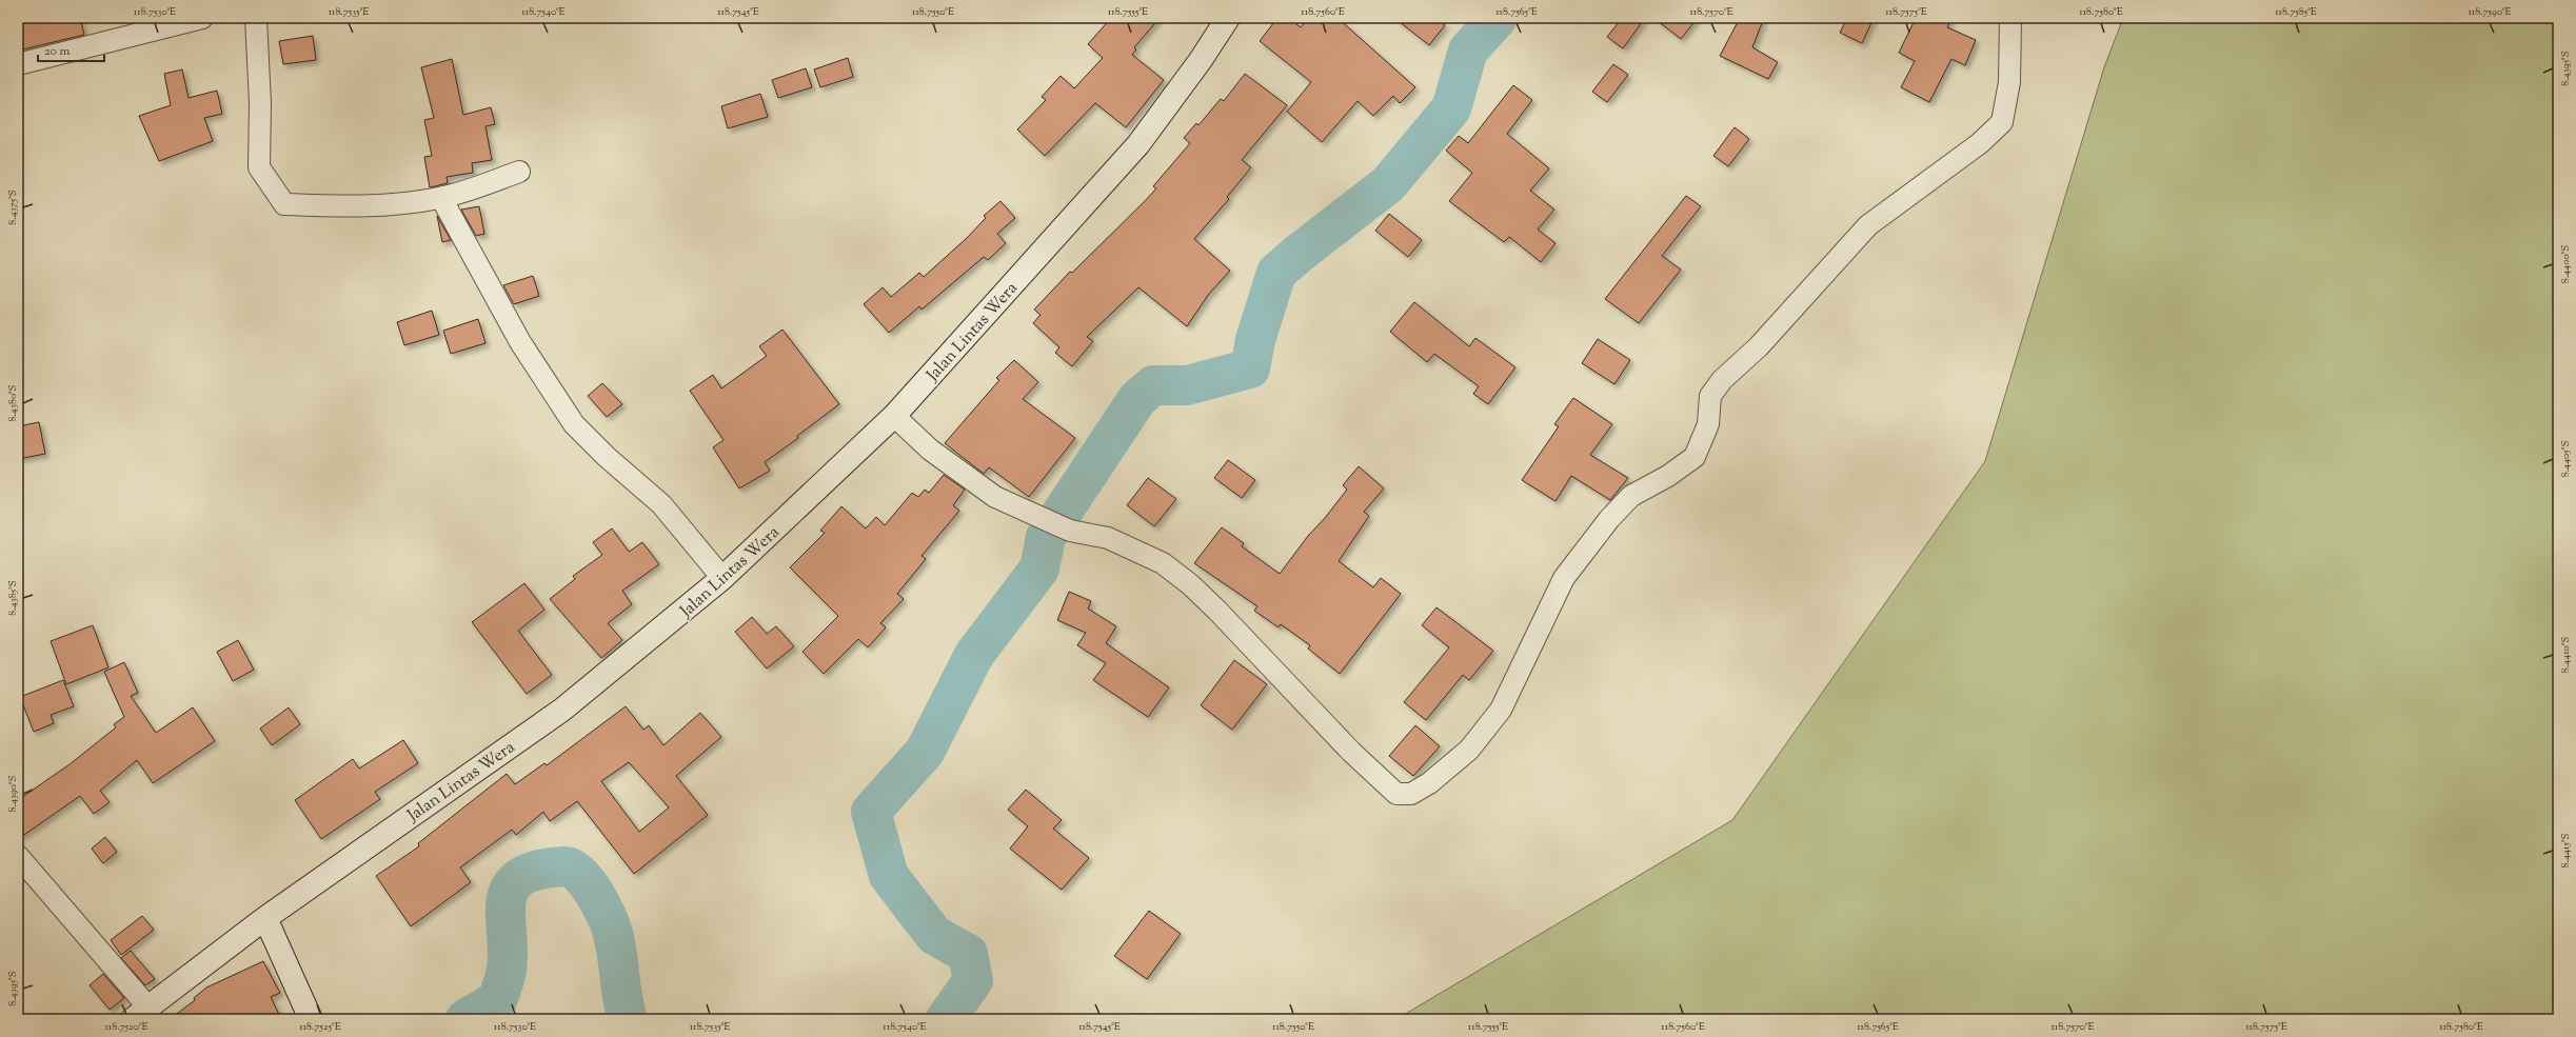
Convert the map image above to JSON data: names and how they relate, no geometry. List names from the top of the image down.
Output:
{
  "streets": {
    "main road": ["Jalan Lintas Wera"]
  },
  "scale_bar": "20 m",
  "coordinates": [
    "118.7530°E",
    "118.7535°E",
    "118.7540°E",
    "118.7545°E",
    "118.7550°E",
    "118.7555°E",
    "118.7560°E",
    "118.7565°E",
    "118.7570°E",
    "118.7575°E",
    "118.7580°E",
    "118.7585°E",
    "118.7590°E",
    "8.4395°S",
    "8.4375°S",
    "8.4400°S",
    "8.4380°S",
    "8.4405°S",
    "8.4385°S",
    "8.4410°S",
    "8.4390°S",
    "8.4415°S",
    "118.7520°E",
    "118.7525°E"
  ]
}
